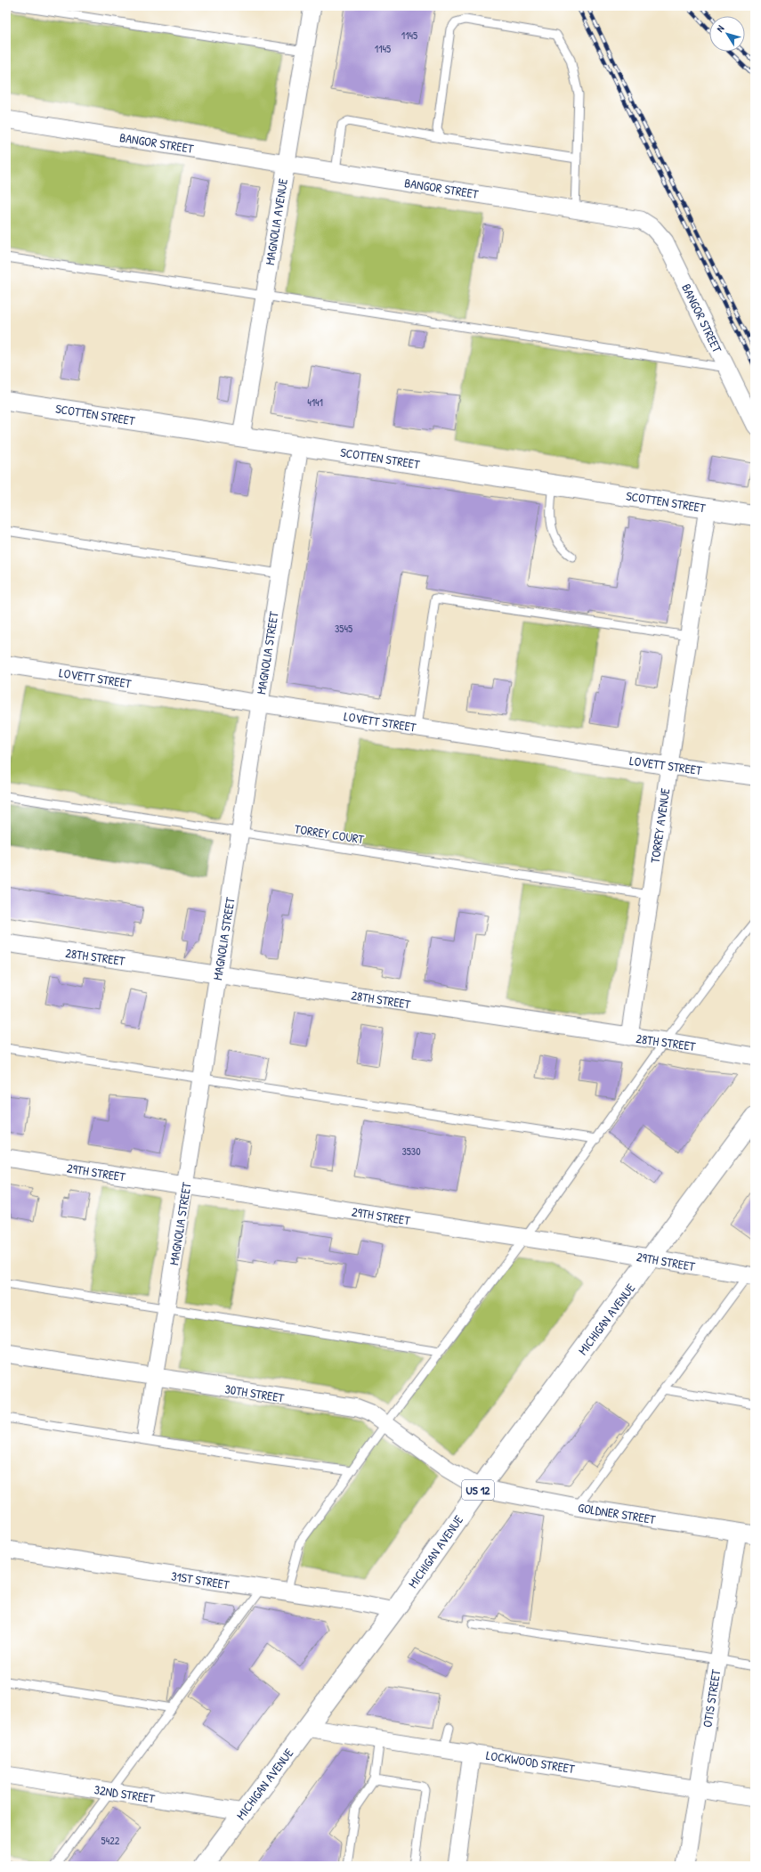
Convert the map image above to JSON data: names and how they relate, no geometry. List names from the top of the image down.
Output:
{
  "streets": {
    "main road": ["SCOTTEN STREET", "MICHIGAN AVENUE", "US 12"],
    "street": [
      "BANGOR STREET",
      "MAGNOLIA AVENUE",
      "MAGNOLIA STREET",
      "LOVETT STREET",
      "TORREY AVENUE",
      "28TH STREET",
      "29TH STREET",
      "30TH STREET",
      "GOLDNER STREET",
      "31ST STREET",
      "OTIS STREET",
      "LOCKWOOD STREET",
      "32ND STREET"
    ],
    "lane": ["TORREY COURT"]
  },
  "crossings": [
    ["BANGOR STREET", "MAGNOLIA AVENUE"],
    ["MAGNOLIA AVENUE", "SCOTTEN STREET"],
    ["SCOTTEN STREET", "MAGNOLIA STREET"],
    ["SCOTTEN STREET", "TORREY AVENUE"],
    ["MAGNOLIA STREET", "LOVETT STREET"],
    ["MAGNOLIA STREET", "TORREY COURT"],
    ["MAGNOLIA STREET", "28TH STREET"],
    ["MAGNOLIA STREET", "29TH STREET"],
    ["MAGNOLIA STREET", "30TH STREET"],
    ["LOVETT STREET", "TORREY AVENUE"],
    ["TORREY AVENUE", "TORREY COURT"],
    ["TORREY AVENUE", "28TH STREET"],
    ["29TH STREET", "MICHIGAN AVENUE"],
    ["MICHIGAN AVENUE", "30TH STREET"],
    ["MICHIGAN AVENUE", "GOLDNER STREET"],
    ["MICHIGAN AVENUE", "31ST STREET"],
    ["MICHIGAN AVENUE", "LOCKWOOD STREET"],
    ["MICHIGAN AVENUE", "32ND STREET"],
    ["30TH STREET", "GOLDNER STREET"],
    ["GOLDNER STREET", "OTIS STREET"],
    ["OTIS STREET", "LOCKWOOD STREET"]
  ],
  "house_numbers": [
    "1145",
    "1145",
    "4141",
    "3545",
    "3530",
    "5422"
  ],
  "north": "top left"
}
